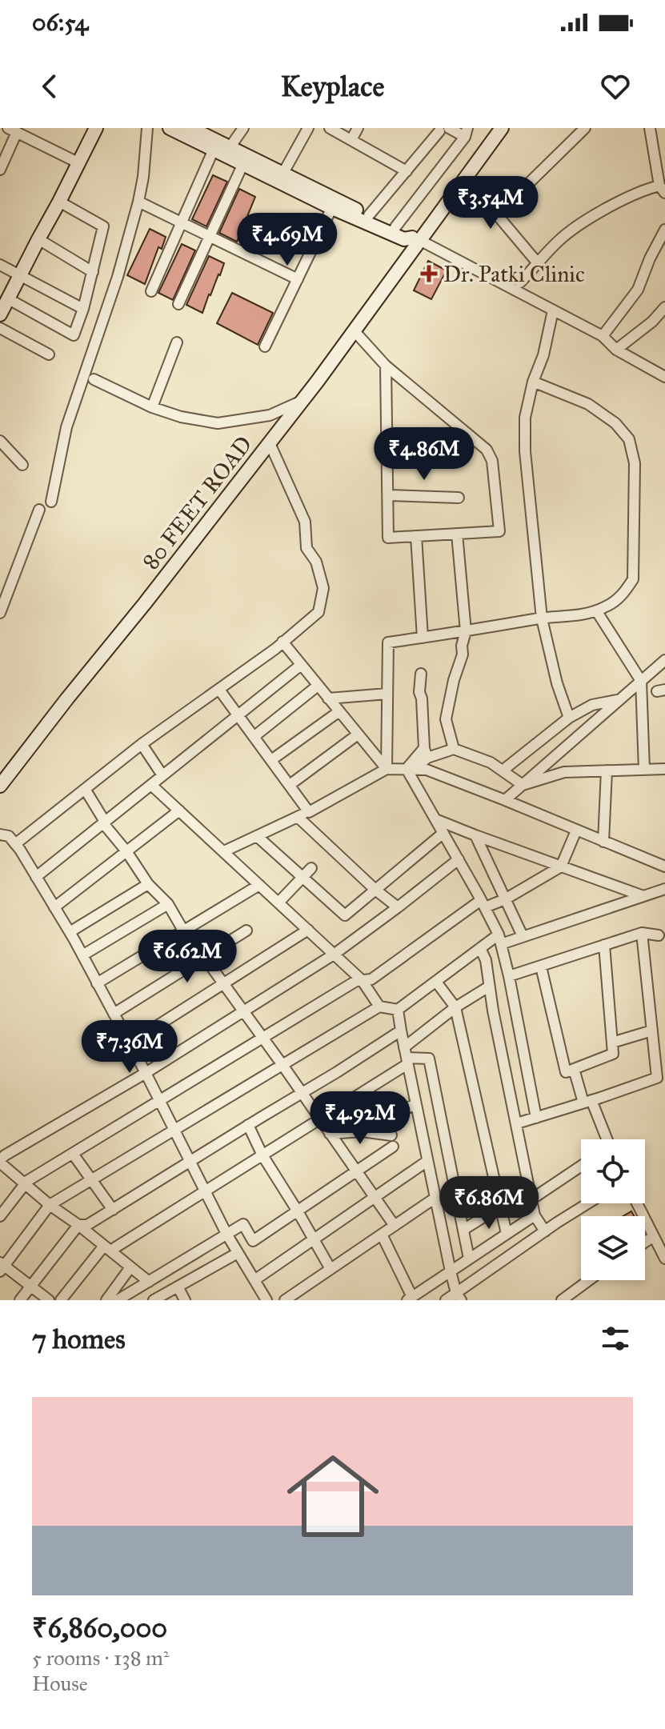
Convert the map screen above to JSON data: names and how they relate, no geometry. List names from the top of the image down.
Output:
{
  "streets": {
    "main road": ["80 FEET ROAD"]
  },
  "places": {
    "health": ["Dr. Patki Clinic"]
  },
  "page": {
    "status": "06:54",
    "header": "Keyplace",
    "price": [
      "₹3.54M",
      "₹4.69M",
      "₹4.86M",
      "₹6.62M",
      "₹7.36M",
      "₹4.92M",
      "₹6.86M"
    ],
    "heading": "7 homes",
    "list": [
      {
        "name": "₹6,860,000",
        "note": "5 rooms · 138 m² · House"
      }
    ]
  }
}
